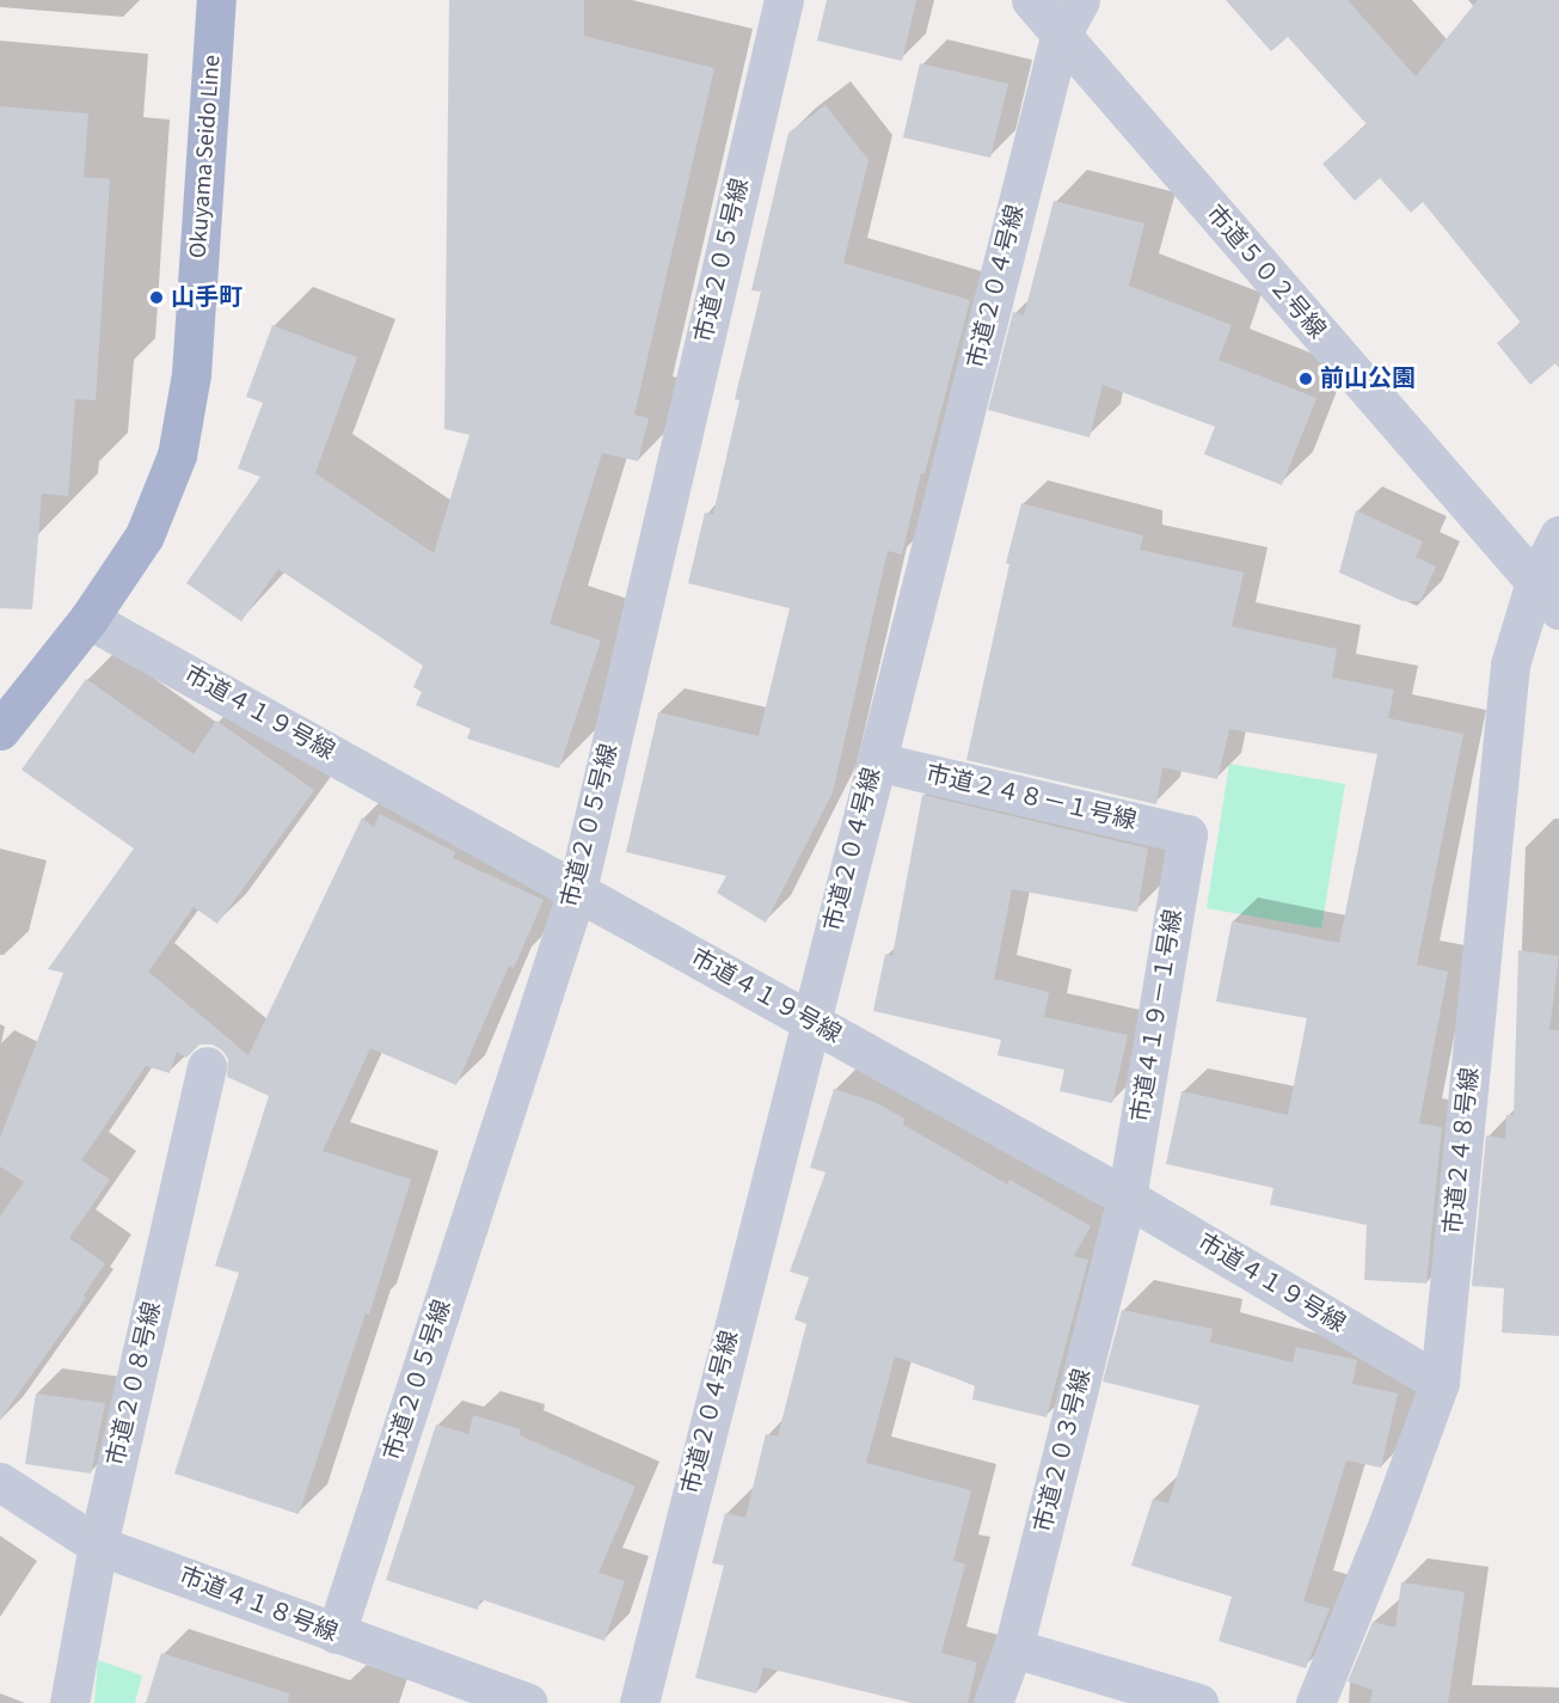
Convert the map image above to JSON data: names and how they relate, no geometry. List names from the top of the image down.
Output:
{
  "streets": {
    "main road": ["Okuyama Seido Line"],
    "street": [
      "市道２０５号線",
      "市道５０２号線",
      "市道２０４号線",
      "市道４１９号線",
      "市道２４８－１号線",
      "市道４１９－１号線",
      "市道２４８号線",
      "市道２０８号線",
      "市道２０３号線",
      "市道４１８号線"
    ]
  },
  "crossings": [
    ["Okuyama Seido Line", "市道４１９号線"],
    ["市道２０５号線", "市道４１９号線"],
    ["市道２０５号線", "市道４１８号線"],
    ["市道５０２号線", "市道２０４号線"],
    ["市道５０２号線", "市道２４８号線"],
    ["市道２０４号線", "市道４１９号線"],
    ["市道２０４号線", "市道２４８－１号線"],
    ["市道４１９号線", "市道４１９－１号線"],
    ["市道４１９号線", "市道２４８号線"],
    ["市道４１９号線", "市道２０３号線"],
    ["市道２４８－１号線", "市道４１９－１号線"],
    ["市道４１９－１号線", "市道２０３号線"],
    ["市道２０８号線", "市道４１８号線"]
  ],
  "places": ["山手町", "前山公園"]
}
